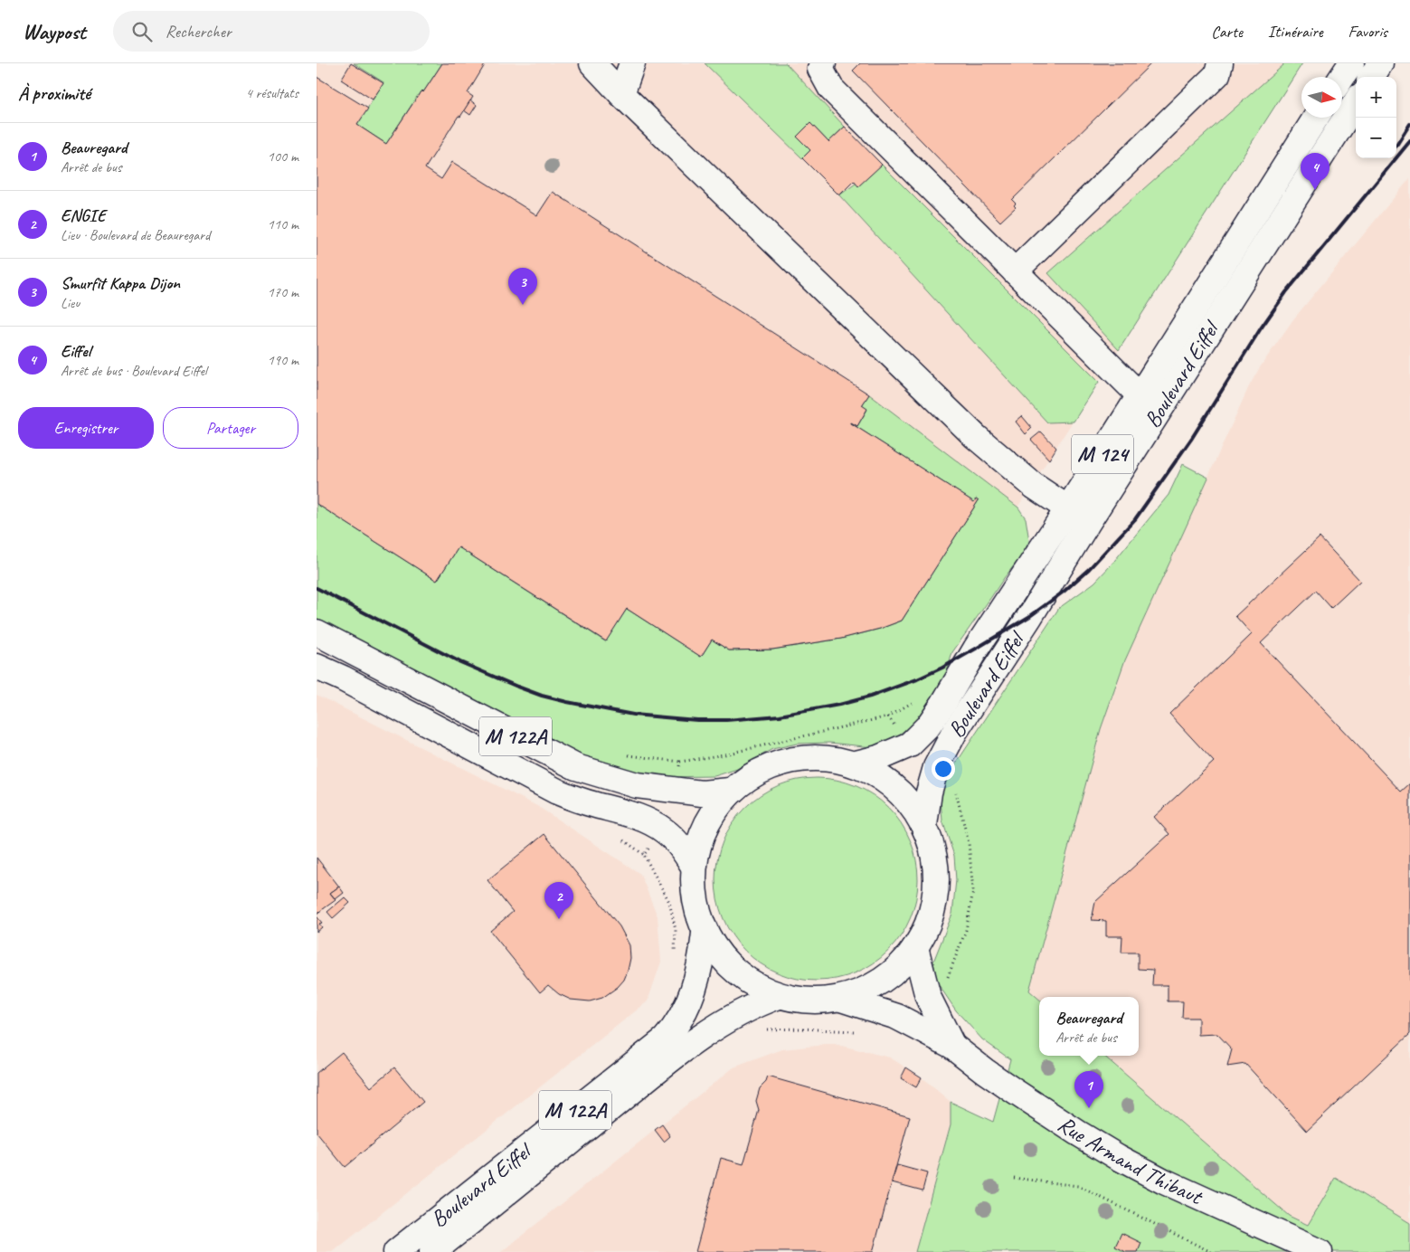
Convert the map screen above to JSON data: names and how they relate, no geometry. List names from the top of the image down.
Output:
{
  "streets": {
    "main road": [
      "Boulevard Eiffel",
      "M 124",
      "M 122A",
      "Rue Armand Thibaut"
    ]
  },
  "north": "right",
  "page": {
    "header": "Waypost",
    "search": "Rechercher",
    "nav": ["Carte", "Itinéraire", "Favoris"],
    "heading": ["À proximité", "4 résultats"],
    "map_buttons": ["+", "−"],
    "list": [
      {
        "mark": "1",
        "name": "Beauregard",
        "note": "Arrêt de bus",
        "value": "100 m"
      },
      {
        "mark": "2",
        "name": "ENGIE",
        "note": "Lieu · Boulevard de Beauregard",
        "value": "110 m"
      },
      {
        "mark": "3",
        "name": "Smurfit Kappa Dijon",
        "note": "Lieu",
        "value": "170 m"
      },
      {
        "mark": "4",
        "name": "Eiffel",
        "note": "Arrêt de bus · Boulevard Eiffel",
        "value": "190 m"
      }
    ],
    "pins": [
      "4",
      "3",
      "2",
      "1"
    ],
    "buttons": ["Enregistrer", "Partager"],
    "popup": ["Beauregard", "Arrêt de bus"]
  }
}
